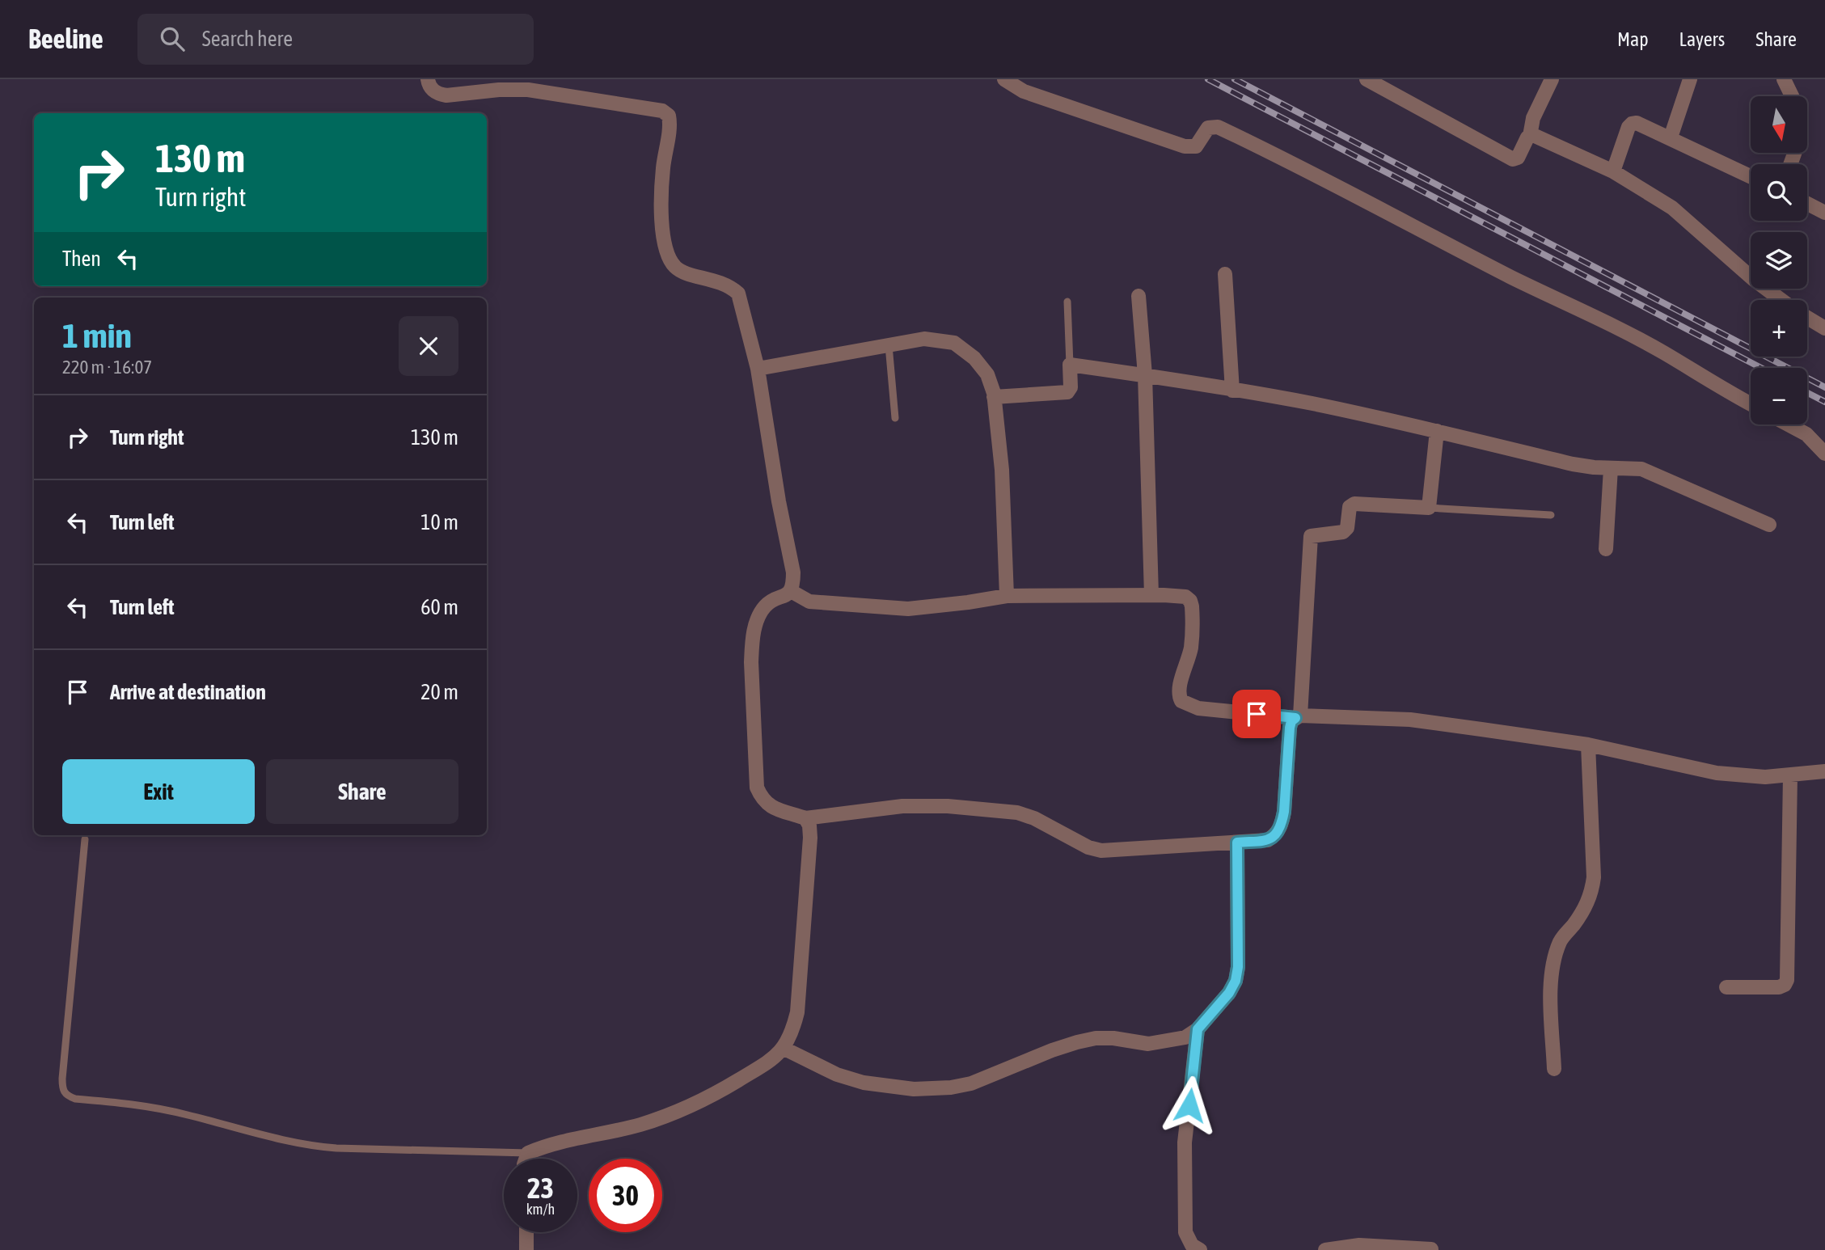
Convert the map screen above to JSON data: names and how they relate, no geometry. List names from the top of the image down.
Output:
{
  "north": "bottom",
  "page": {
    "header": "Beeline",
    "search": "Search here",
    "nav": ["Map", "Layers", "Share"],
    "map_buttons": ["+", "−"],
    "turn": ["130 m", "Turn right"],
    "then": "Then",
    "heading": ["1 min", "220 m · 16:07"],
    "list": [
      {
        "name": "Turn right",
        "value": "130 m"
      },
      {
        "name": "Turn left",
        "value": "10 m"
      },
      {
        "name": "Turn left",
        "value": "60 m"
      },
      {
        "name": "Arrive at destination",
        "value": "20 m"
      }
    ],
    "buttons": ["Exit", "Share"],
    "speed": "23 km/h",
    "limit": "30"
  }
}
